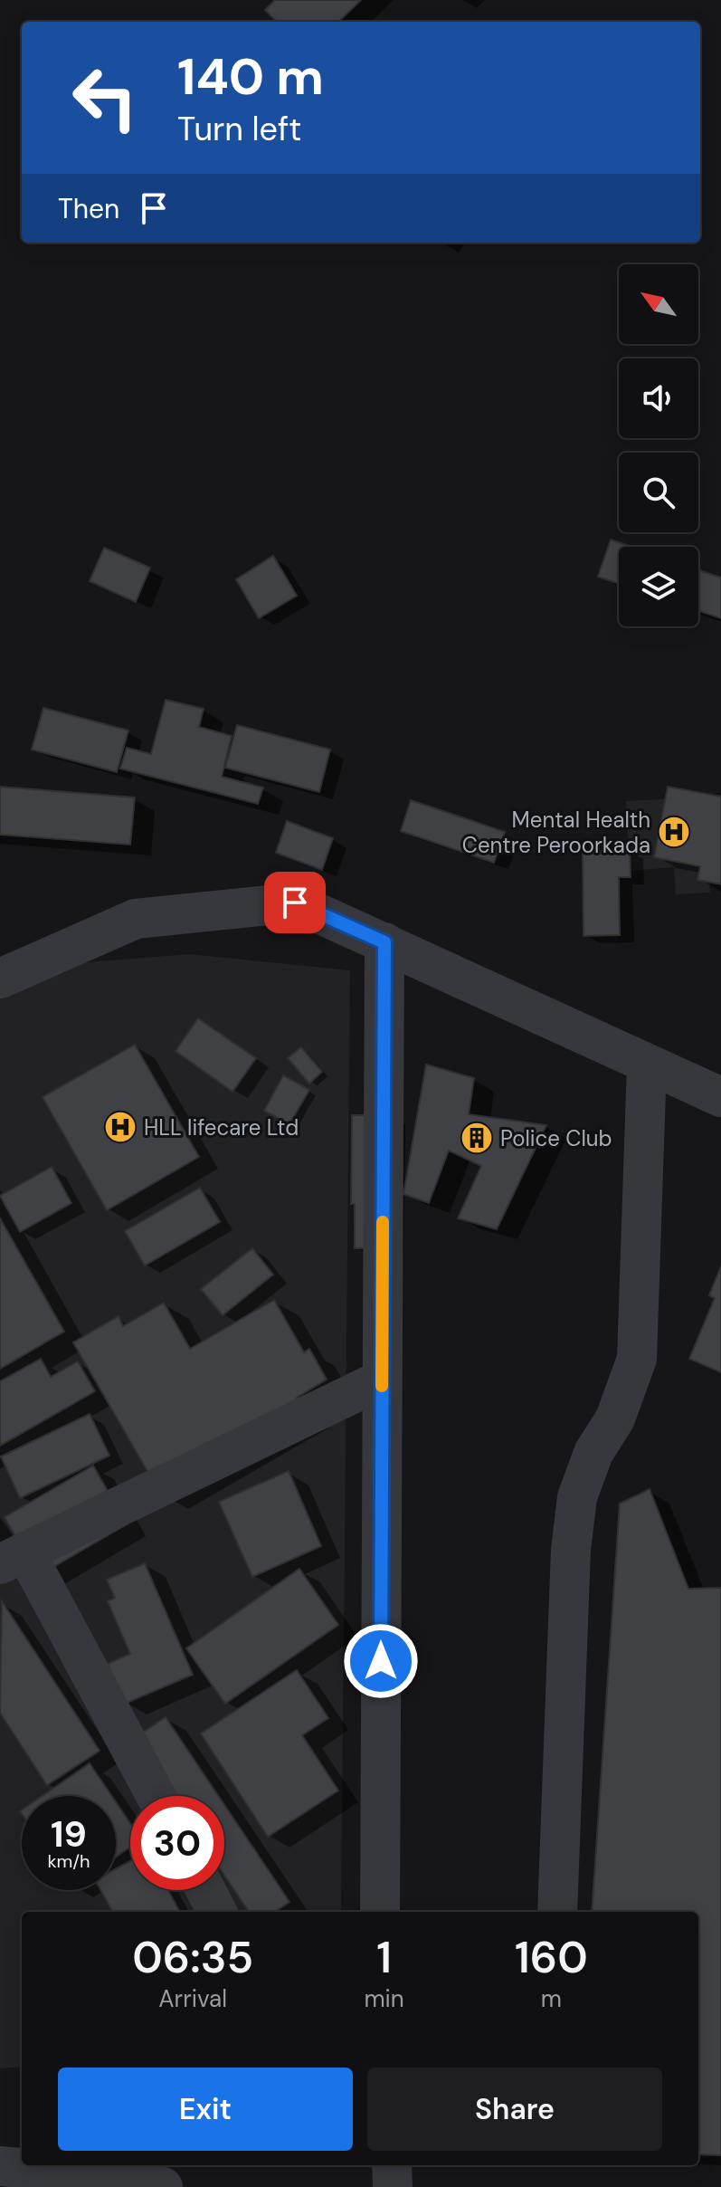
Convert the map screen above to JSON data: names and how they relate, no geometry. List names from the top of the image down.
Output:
{
  "places": {
    "hospital": ["Mental Health Centre Peroorkada", "HLL lifecare Ltd"],
    "building": ["Police Club"]
  },
  "north": "top left",
  "page": {
    "turn": ["140 m", "Turn left"],
    "then": "Then",
    "speed": "19 km/h",
    "limit": "30",
    "eta": [
      "06:35",
      "Arrival",
      "1",
      "min",
      "160",
      "m"
    ],
    "buttons": ["Exit", "Share"]
  }
}
